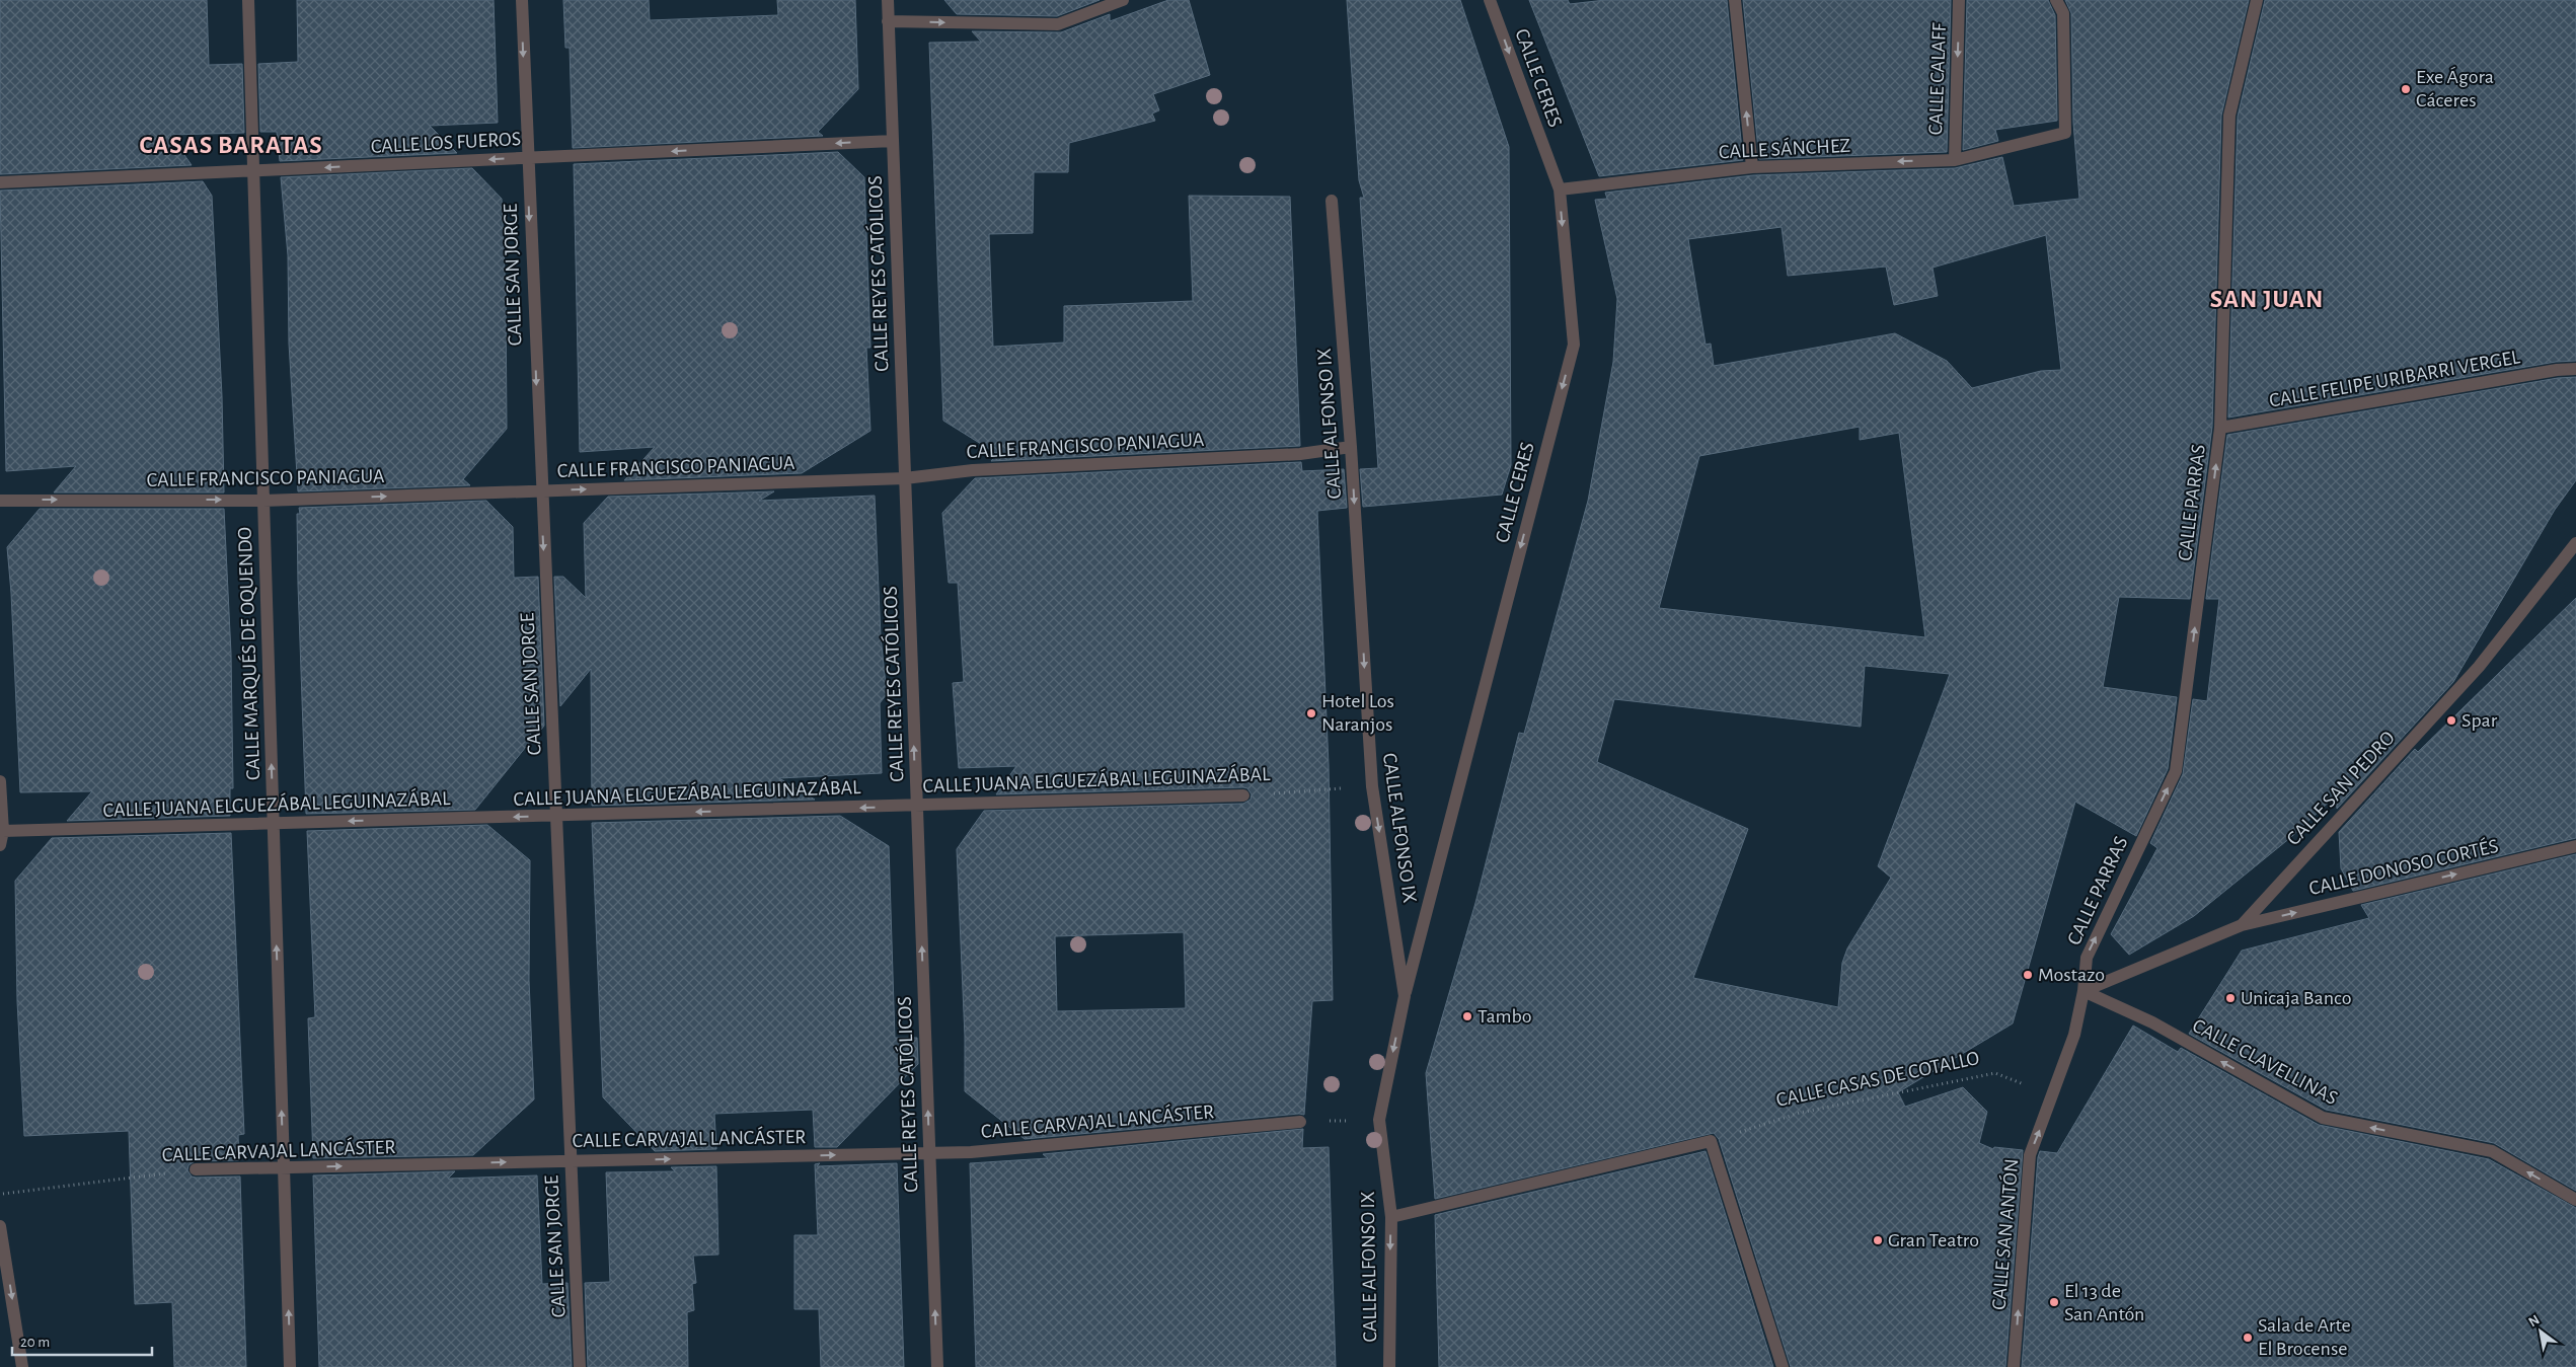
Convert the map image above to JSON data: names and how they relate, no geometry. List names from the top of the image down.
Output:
{
  "streets": {
    "street": [
      "CALLE CERES",
      "CALLE CALAFF",
      "CALLE LOS FUEROS",
      "CALLE SÁNCHEZ",
      "CALLE REYES CATÓLICOS",
      "CALLE SAN JORGE",
      "CALLE FELIPE URIBARRI VERGEL",
      "CALLE ALFONSO IX",
      "CALLE FRANCISCO PANIAGUA",
      "CALLE PARRAS",
      "CALLE MARQUÉS DE OQUENDO",
      "CALLE JUANA ELGUEZÁBAL LEGUINAZÁBAL",
      "CALLE SAN PEDRO",
      "CALLE DONOSO CORTÉS",
      "CALLE CLAVELLINAS",
      "CALLE CARVAJAL LANCÁSTER",
      "CALLE SAN ANTÓN"
    ],
    "path": ["CALLE CASAS DE COTALLO"]
  },
  "crossings": [
    ["CALLE CERES", "CALLE SÁNCHEZ"],
    ["CALLE CERES", "CALLE ALFONSO IX"],
    ["CALLE CALAFF", "CALLE SÁNCHEZ"],
    ["CALLE LOS FUEROS", "CALLE REYES CATÓLICOS"],
    ["CALLE LOS FUEROS", "CALLE SAN JORGE"],
    ["CALLE LOS FUEROS", "CALLE MARQUÉS DE OQUENDO"],
    ["CALLE REYES CATÓLICOS", "CALLE FRANCISCO PANIAGUA"],
    ["CALLE REYES CATÓLICOS", "CALLE JUANA ELGUEZÁBAL LEGUINAZÁBAL"],
    ["CALLE REYES CATÓLICOS", "CALLE CARVAJAL LANCÁSTER"],
    ["CALLE SAN JORGE", "CALLE FRANCISCO PANIAGUA"],
    ["CALLE SAN JORGE", "CALLE JUANA ELGUEZÁBAL LEGUINAZÁBAL"],
    ["CALLE SAN JORGE", "CALLE CARVAJAL LANCÁSTER"],
    ["CALLE FELIPE URIBARRI VERGEL", "CALLE PARRAS"],
    ["CALLE ALFONSO IX", "CALLE FRANCISCO PANIAGUA"],
    ["CALLE ALFONSO IX", "CALLE JUANA ELGUEZÁBAL LEGUINAZÁBAL"],
    ["CALLE FRANCISCO PANIAGUA", "CALLE MARQUÉS DE OQUENDO"],
    ["CALLE PARRAS", "CALLE SAN PEDRO"],
    ["CALLE PARRAS", "CALLE CLAVELLINAS"],
    ["CALLE PARRAS", "CALLE SAN ANTÓN"],
    ["CALLE MARQUÉS DE OQUENDO", "CALLE JUANA ELGUEZÁBAL LEGUINAZÁBAL"],
    ["CALLE MARQUÉS DE OQUENDO", "CALLE CARVAJAL LANCÁSTER"],
    ["CALLE SAN PEDRO", "CALLE DONOSO CORTÉS"],
    ["CALLE SAN PEDRO", "CALLE CLAVELLINAS"],
    ["CALLE SAN PEDRO", "CALLE SAN ANTÓN"],
    ["CALLE CLAVELLINAS", "CALLE SAN ANTÓN"],
    ["CALLE CASAS DE COTALLO", "CALLE SAN ANTÓN"]
  ],
  "one_way": [
    "CALLE CERES",
    "CALLE CALAFF",
    "CALLE LOS FUEROS",
    "CALLE REYES CATÓLICOS",
    "CALLE SAN JORGE",
    "CALLE ALFONSO IX",
    "CALLE FRANCISCO PANIAGUA",
    "CALLE PARRAS",
    "CALLE MARQUÉS DE OQUENDO",
    "CALLE JUANA ELGUEZÁBAL LEGUINAZÁBAL",
    "CALLE DONOSO CORTÉS",
    "CALLE CLAVELLINAS",
    "CALLE CARVAJAL LANCÁSTER",
    "CALLE SAN ANTÓN"
  ],
  "districts": ["CASAS BARATAS", "SAN JUAN"],
  "places": [
    "Exe Ágora Cáceres",
    "Hotel Los Naranjos",
    "Spar",
    "Mostazo",
    "Unicaja Banco",
    "Tambo",
    "Gran Teatro",
    "El 13 de San Antón",
    "Sala de Arte El Brocense"
  ],
  "scale_bar": "20 m",
  "north": "top left"
}
